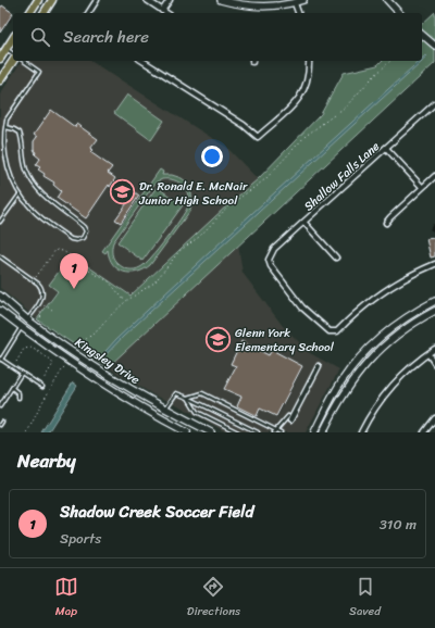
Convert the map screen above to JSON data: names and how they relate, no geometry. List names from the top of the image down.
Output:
{
  "streets": {
    "main road": ["Kingsley Drive"],
    "street": ["Shallow Falls Lane"]
  },
  "places": {
    "school or university": ["Dr. Ronald E. McNair Junior High School", "Glenn York Elementary School"]
  },
  "page": {
    "search": "Search here",
    "pins": "1",
    "heading": "Nearby",
    "list": [
      {
        "mark": "1",
        "name": "Shadow Creek Soccer Field",
        "note": "Sports",
        "value": "310 m"
      }
    ],
    "nav": ["Map", "Directions", "Saved"]
  }
}
